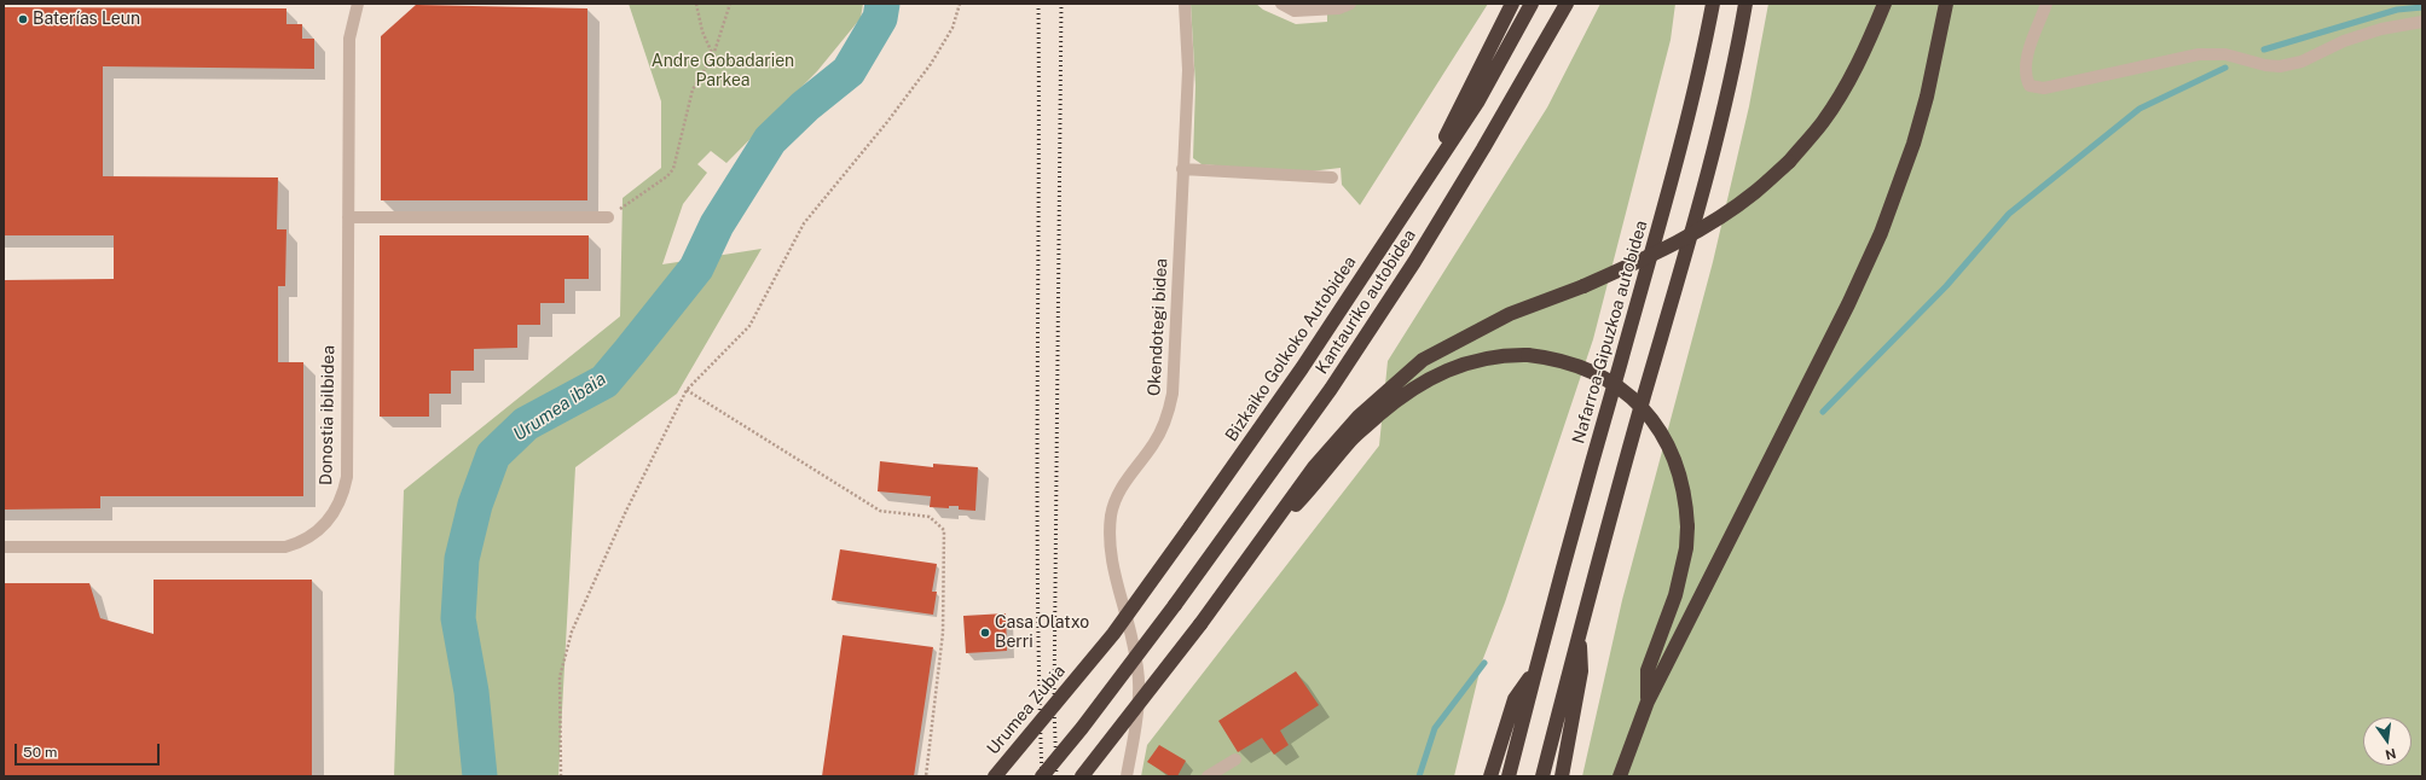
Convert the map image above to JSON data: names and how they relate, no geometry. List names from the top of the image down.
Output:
{
  "streets": {
    "highway": [
      "Kantauriko autobidea",
      "Nafarroa-Gipuzkoa autobidea",
      "Bizkaiko Golkoko Autobidea",
      "Urumea Zubia"
    ],
    "street": ["Okendotegi bidea", "Donostia ibilbidea"]
  },
  "crossings": [
    ["Bizkaiko Golkoko Autobidea", "Urumea Zubia"]
  ],
  "water": ["Urumea ibaia"],
  "parks": ["Andre Gobadarien Parkea"],
  "places": ["Baterías Leun", "Casa Olatxo Berri"],
  "scale_bar": "50 m",
  "north": "bottom"
}
